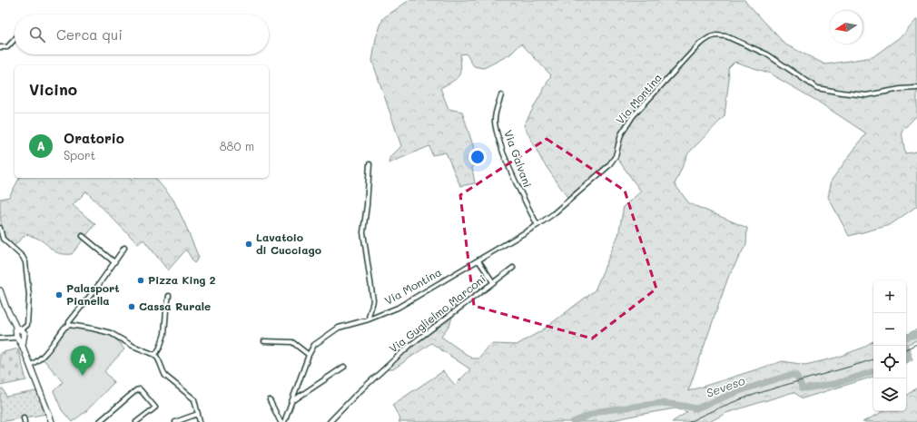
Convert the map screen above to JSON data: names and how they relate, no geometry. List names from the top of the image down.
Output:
{
  "streets": {
    "street": ["Via Montina", "Via Galvani", "Via Guglielmo Marconi"]
  },
  "crossings": [
    ["Via Montina", "Via Galvani"]
  ],
  "water": ["Seveso"],
  "places": [
    "Lavatoio di Cucciago",
    "Pizza King 2",
    "Palasport Pianella",
    "Cassa Rurale"
  ],
  "north": "left",
  "page": {
    "search": "Cerca qui",
    "heading": "Vicino",
    "list": [
      {
        "mark": "A",
        "name": "Oratorio",
        "note": "Sport",
        "value": "880 m"
      }
    ],
    "map_buttons": ["+", "−"],
    "pins": "A"
  }
}
